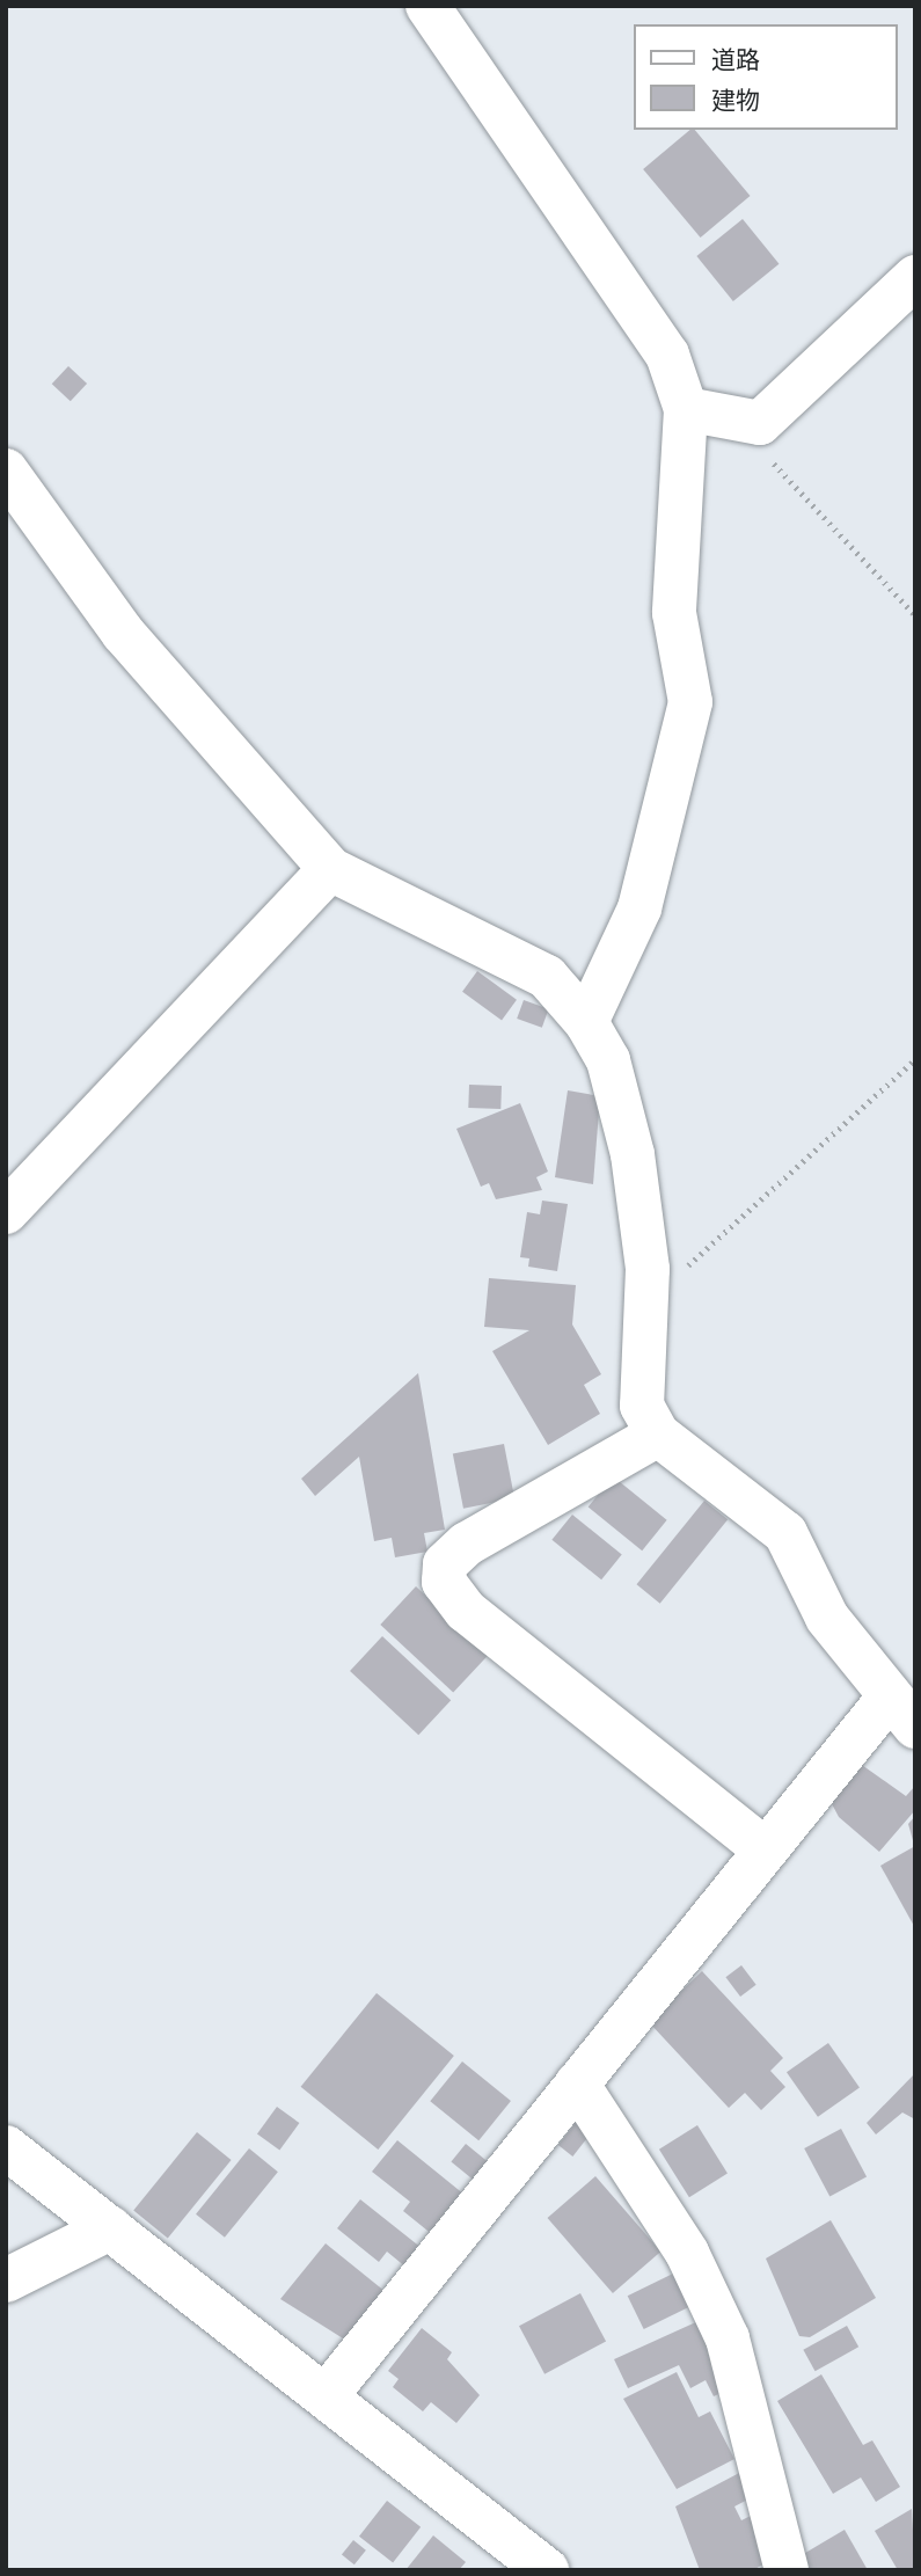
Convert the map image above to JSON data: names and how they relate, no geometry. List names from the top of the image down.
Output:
{
  "legend": ["道路", "建物"]
}
